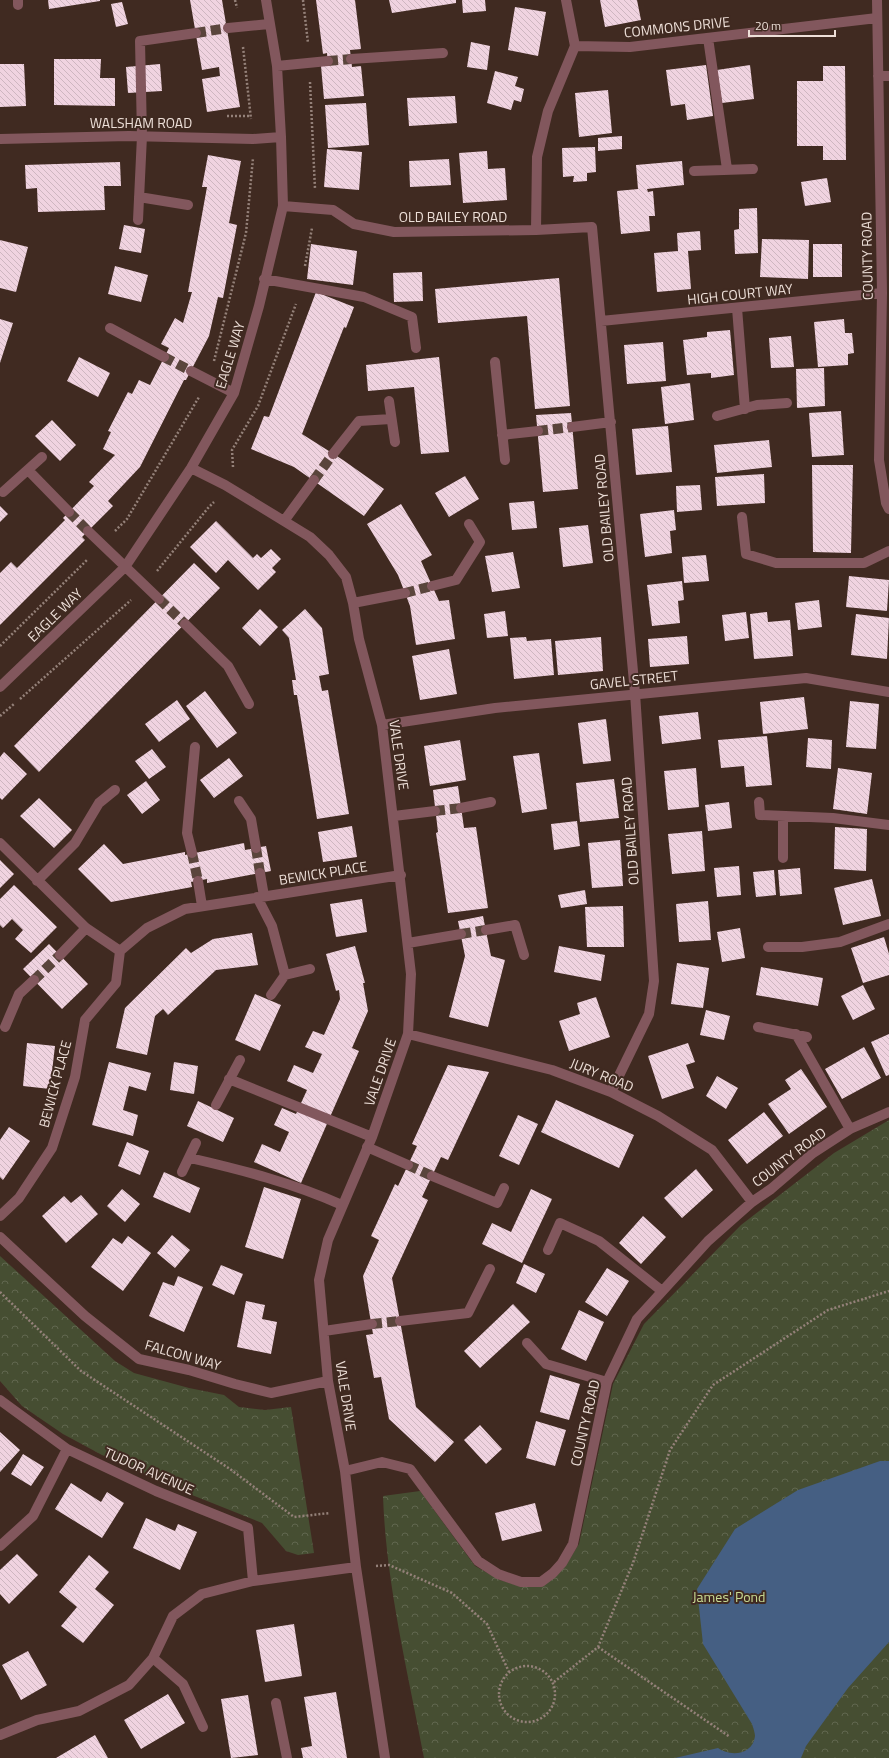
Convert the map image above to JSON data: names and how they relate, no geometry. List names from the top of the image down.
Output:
{
  "streets": {
    "street": [
      "COMMONS DRIVE",
      "WALSHAM ROAD",
      "OLD BAILEY ROAD",
      "COUNTY ROAD",
      "HIGH COURT WAY",
      "EAGLE WAY",
      "GAVEL STREET",
      "VALE DRIVE",
      "BEWICK PLACE",
      "JURY ROAD",
      "FALCON WAY",
      "TUDOR AVENUE"
    ]
  },
  "crossings": [
    ["COMMONS DRIVE", "COUNTY ROAD"],
    ["WALSHAM ROAD", "EAGLE WAY"],
    ["OLD BAILEY ROAD", "HIGH COURT WAY"],
    ["OLD BAILEY ROAD", "EAGLE WAY"],
    ["OLD BAILEY ROAD", "GAVEL STREET"],
    ["OLD BAILEY ROAD", "JURY ROAD"],
    ["COUNTY ROAD", "HIGH COURT WAY"],
    ["COUNTY ROAD", "VALE DRIVE"],
    ["COUNTY ROAD", "JURY ROAD"],
    ["EAGLE WAY", "VALE DRIVE"],
    ["GAVEL STREET", "VALE DRIVE"],
    ["VALE DRIVE", "BEWICK PLACE"],
    ["VALE DRIVE", "JURY ROAD"],
    ["VALE DRIVE", "FALCON WAY"]
  ],
  "parks": ["James' Pond"],
  "scale_bar": "20 m"
}
